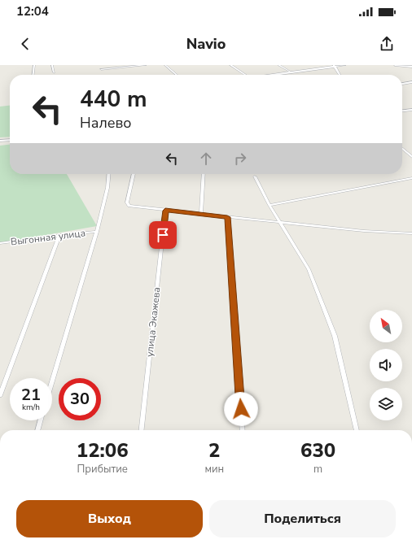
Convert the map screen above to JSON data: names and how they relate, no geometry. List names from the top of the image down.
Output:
{
  "streets": {
    "street": ["Выгонная улица", "улица Экажева"]
  },
  "north": "top left",
  "page": {
    "status": "12:04",
    "header": "Navio",
    "turn": ["440 m", "Налево"],
    "speed": "21 km/h",
    "limit": "30",
    "eta": [
      "12:06",
      "Прибытие",
      "2",
      "мин",
      "630",
      "m"
    ],
    "buttons": ["Выход", "Поделиться"]
  }
}
